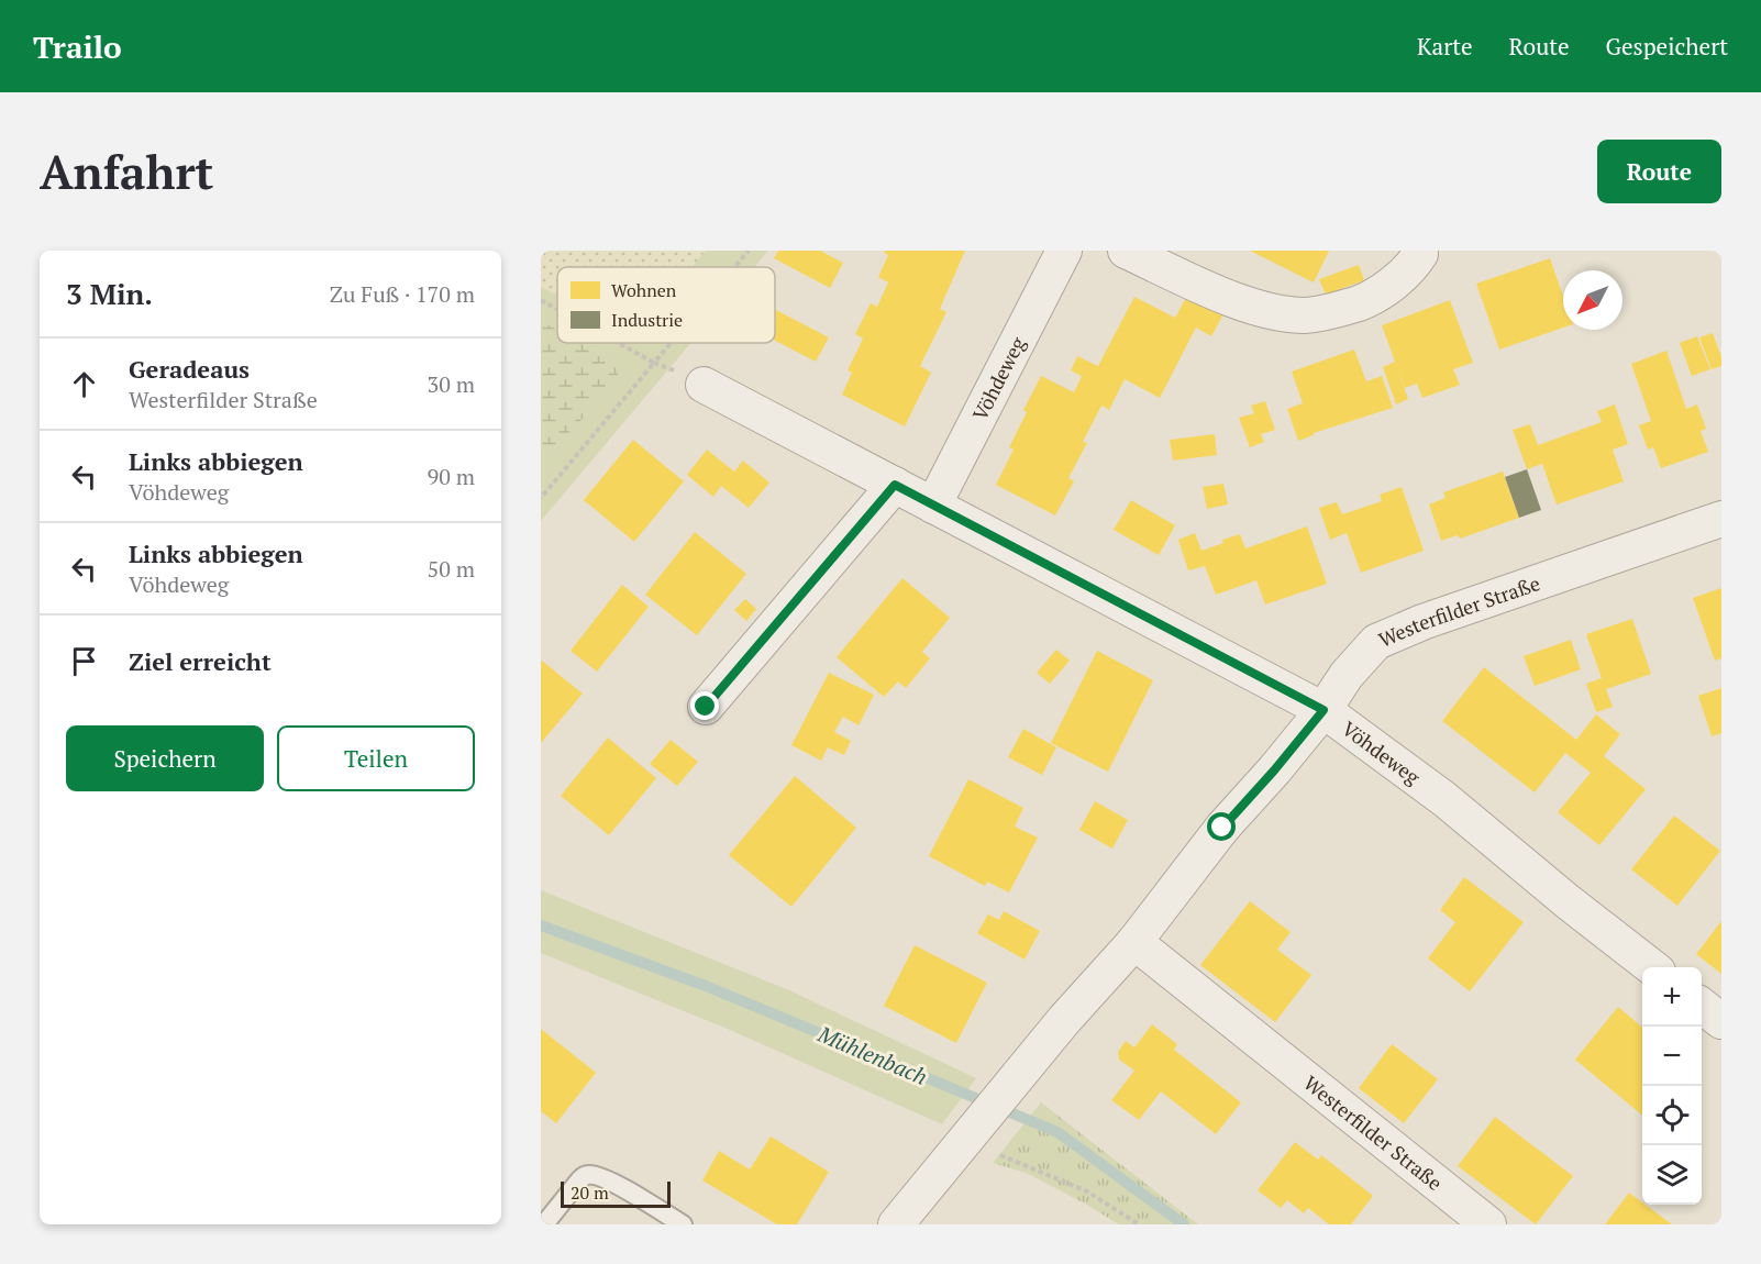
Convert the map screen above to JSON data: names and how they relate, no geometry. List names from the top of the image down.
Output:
{
  "streets": {
    "street": ["Vöhdeweg", "Westerfilder Straße"]
  },
  "crossings": [
    ["Vöhdeweg", "Westerfilder Straße"]
  ],
  "water": ["Mühlenbach"],
  "legend": ["Wohnen", "Industrie"],
  "scale_bar": "20 m",
  "north": "bottom left",
  "page": {
    "header": "Trailo",
    "nav": ["Karte", "Route", "Gespeichert"],
    "buttons": [
      "Route",
      ["Speichern", "Teilen"]
    ],
    "title": "Anfahrt",
    "heading": ["3 Min.", "Zu Fuß · 170 m"],
    "list": [
      ["Geradeaus", "Westerfilder Straße", "30 m"],
      ["Links abbiegen", "Vöhdeweg", "90 m"],
      ["Links abbiegen", "Vöhdeweg", "50 m"],
      "Ziel erreicht"
    ],
    "map_buttons": ["+", "−"],
    "scale": "20 m"
  }
}
